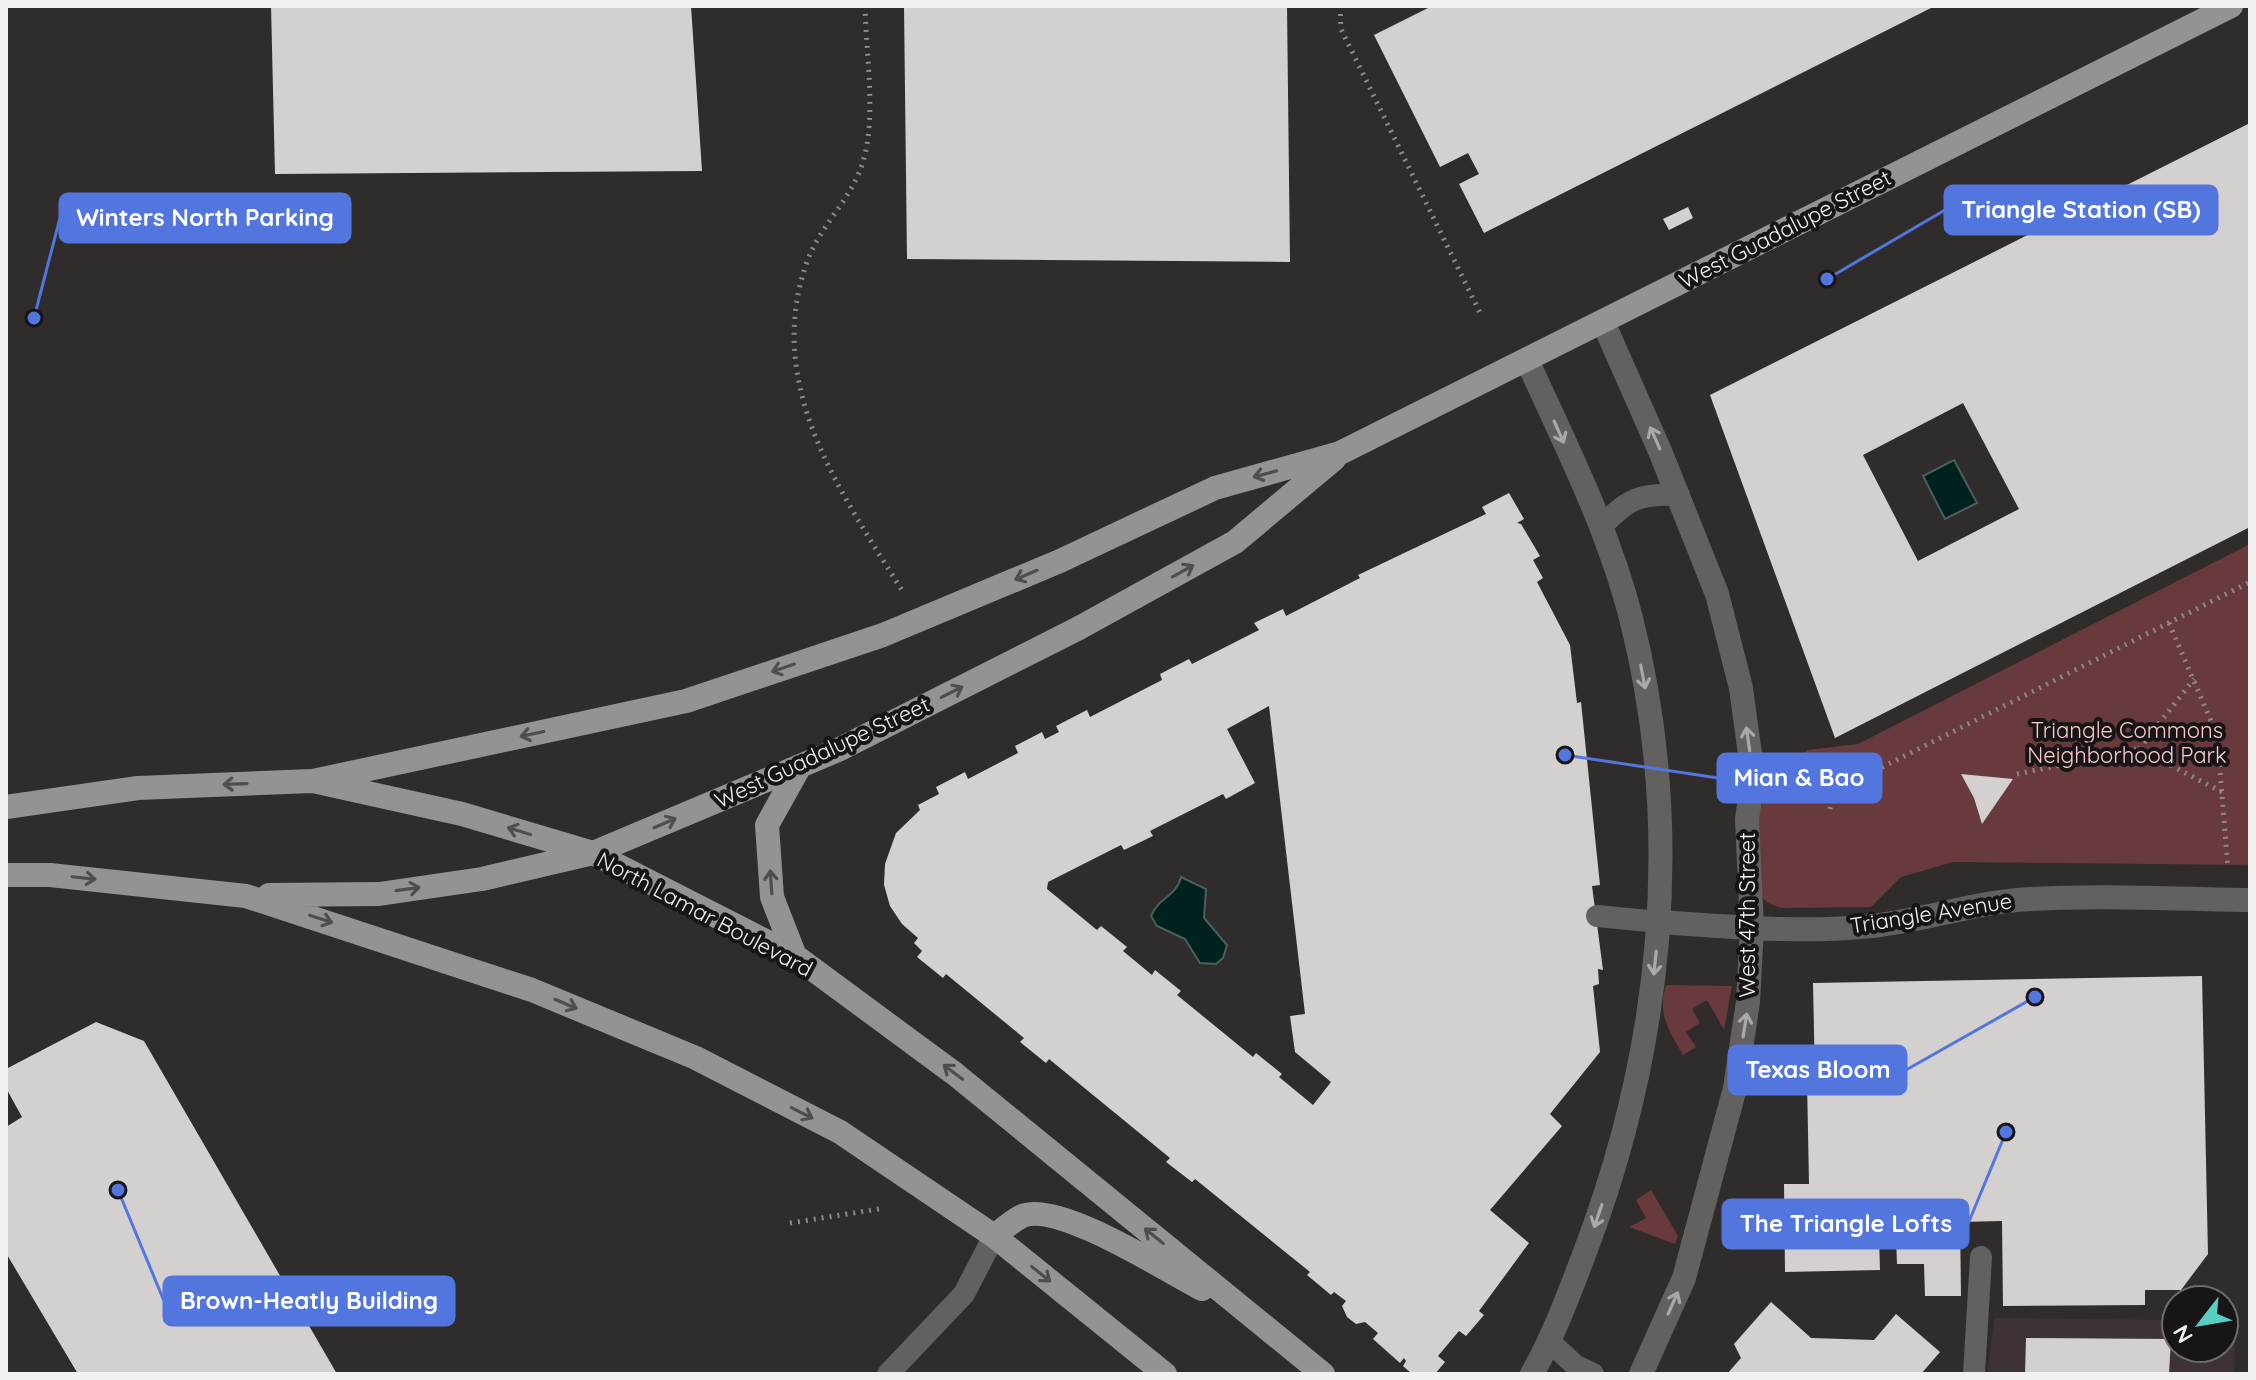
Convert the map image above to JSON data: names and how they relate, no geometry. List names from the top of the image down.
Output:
{
  "streets": {
    "main road": ["West Guadalupe Street", "North Lamar Boulevard"],
    "street": ["Triangle Avenue", "West 47th Street"]
  },
  "crossings": [
    ["West Guadalupe Street", "North Lamar Boulevard"],
    ["West Guadalupe Street", "West 47th Street"],
    ["Triangle Avenue", "West 47th Street"]
  ],
  "parks": ["Triangle Commons Neighborhood Park"],
  "places": [
    "Triangle Station (SB)",
    "Winters North Parking",
    "Mian & Bao",
    "Texas Bloom",
    "The Triangle Lofts",
    "Brown-Heatly Building"
  ],
  "north": "bottom left"
}
